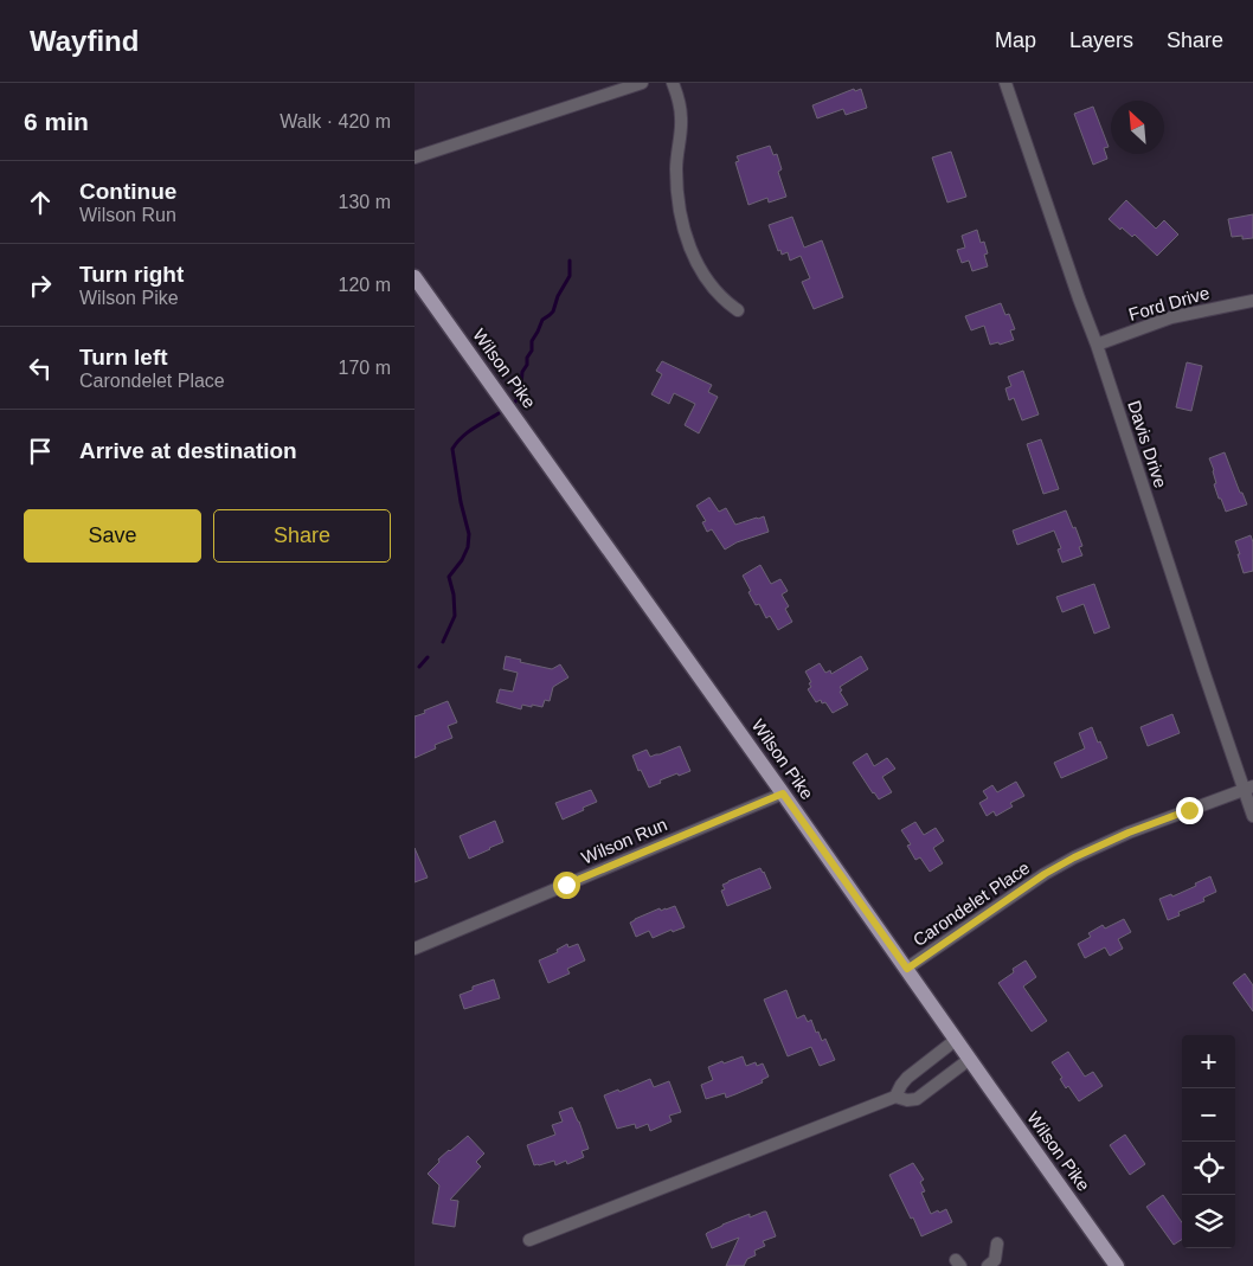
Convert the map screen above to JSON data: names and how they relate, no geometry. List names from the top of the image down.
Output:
{
  "streets": {
    "main road": ["Wilson Pike"],
    "street": [
      "Ford Drive",
      "Davis Drive",
      "Wilson Run",
      "Carondelet Place"
    ]
  },
  "crossings": [
    ["Ford Drive", "Davis Drive"],
    ["Wilson Pike", "Wilson Run"],
    ["Wilson Pike", "Carondelet Place"],
    ["Davis Drive", "Carondelet Place"]
  ],
  "north": "top left",
  "page": {
    "header": "Wayfind",
    "nav": ["Map", "Layers", "Share"],
    "heading": ["6 min", "Walk · 420 m"],
    "list": [
      ["Continue", "Wilson Run", "130 m"],
      ["Turn right", "Wilson Pike", "120 m"],
      ["Turn left", "Carondelet Place", "170 m"],
      "Arrive at destination"
    ],
    "buttons": ["Save", "Share"],
    "map_buttons": ["+", "−"]
  }
}
